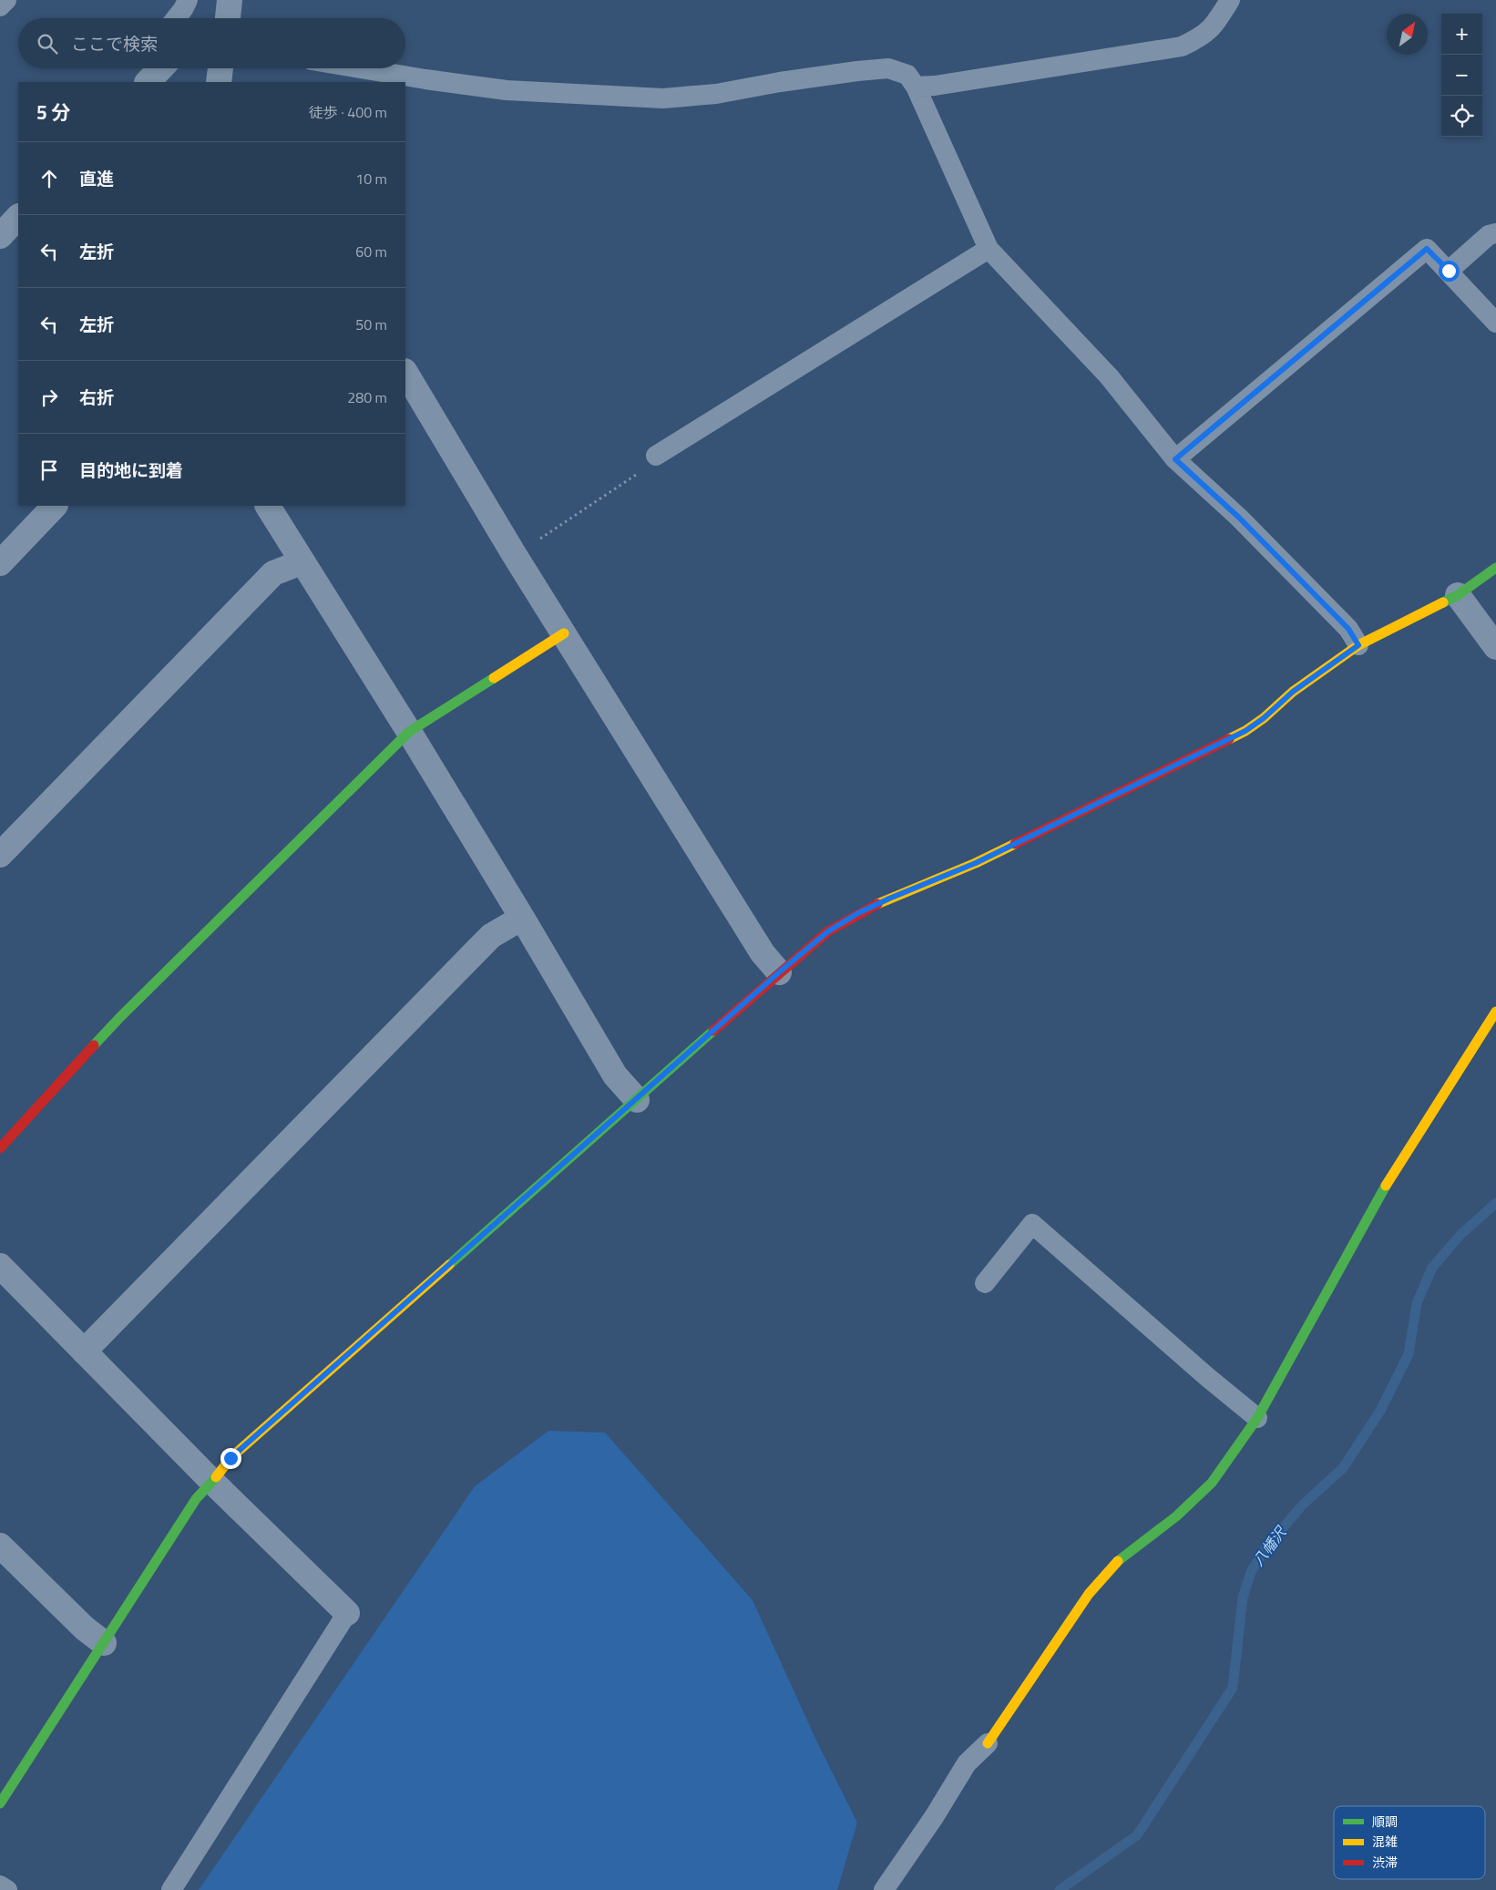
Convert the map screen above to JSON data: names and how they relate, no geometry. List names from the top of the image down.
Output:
{
  "water": ["八幡沢"],
  "legend": ["順調", "混雑", "渋滞"],
  "north": "top right",
  "page": {
    "map_buttons": ["+", "−"],
    "search": "ここで検索",
    "heading": ["5 分", "徒歩 · 400 m"],
    "list": [
      ["直進", "10 m"],
      ["左折", "60 m"],
      ["左折", "50 m"],
      ["右折", "280 m"],
      "目的地に到着"
    ]
  }
}
